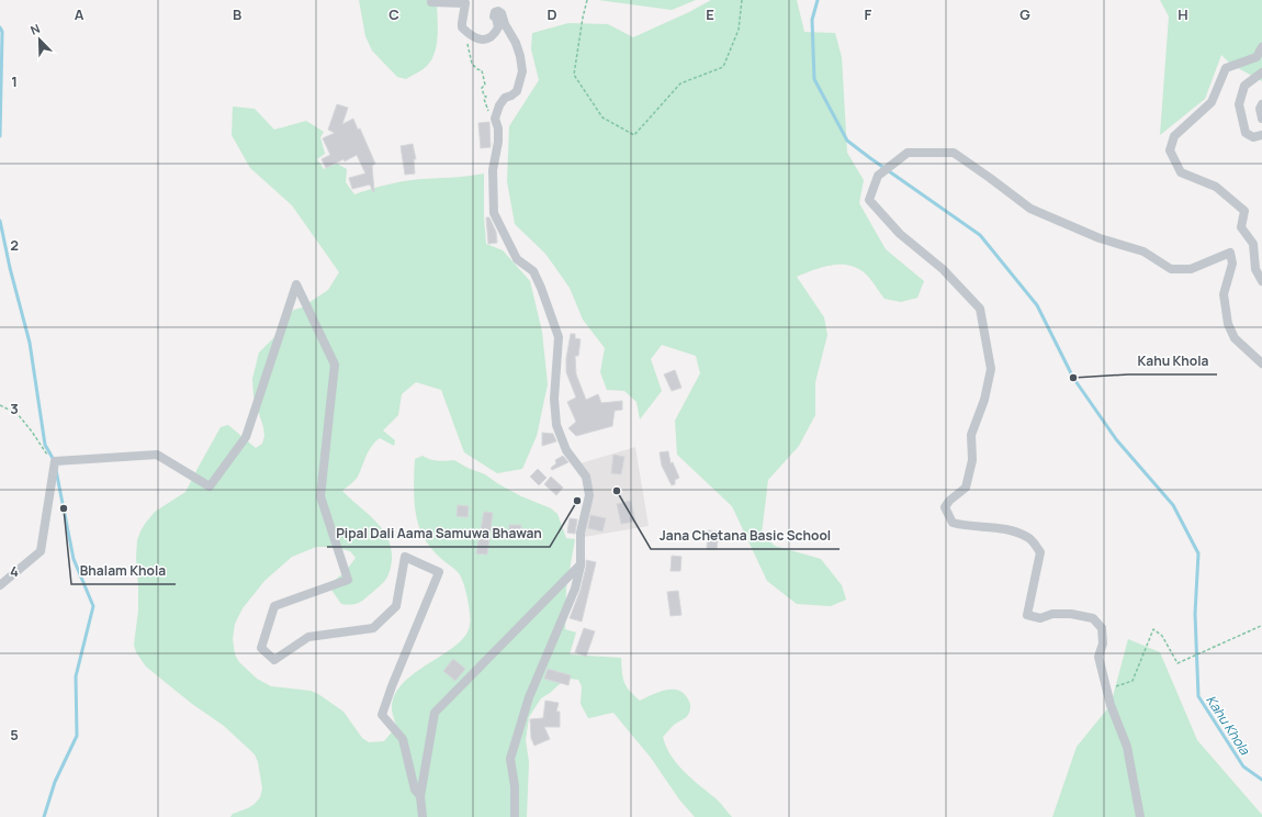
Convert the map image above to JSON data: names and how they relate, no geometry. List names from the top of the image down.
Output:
{
  "water": ["Kahu Khola"],
  "places": [
    "Kahu Khola",
    "Jana Chetana Basic School",
    "Pipal Dali Aama Samuwa Bhawan",
    "Bhalam Khola"
  ],
  "north": "top left",
  "grid": {
    "columns": [
      "A",
      "B",
      "C",
      "D",
      "E",
      "F",
      "G",
      "H"
    ],
    "rows": [
      "1",
      "2",
      "3",
      "4",
      "5"
    ]
  }
}
